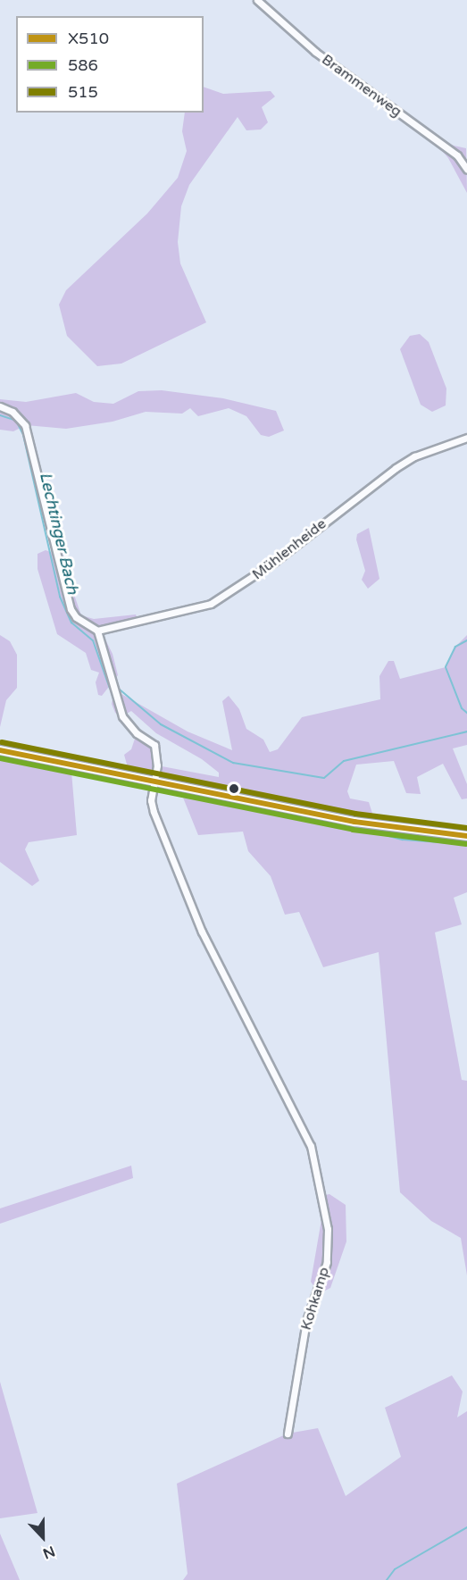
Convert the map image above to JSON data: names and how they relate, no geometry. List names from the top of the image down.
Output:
{
  "streets": {
    "street": ["Brammenweg", "Mühlenheide", "Kohkamp"]
  },
  "crossings": [
    ["Mühlenheide", "Kohkamp"]
  ],
  "water": ["Lechtinger Bach"],
  "lines": ["transit line 515", "transit line X510", "transit line 586"],
  "legend": ["X510", "586", "515"],
  "north": "bottom"
}
